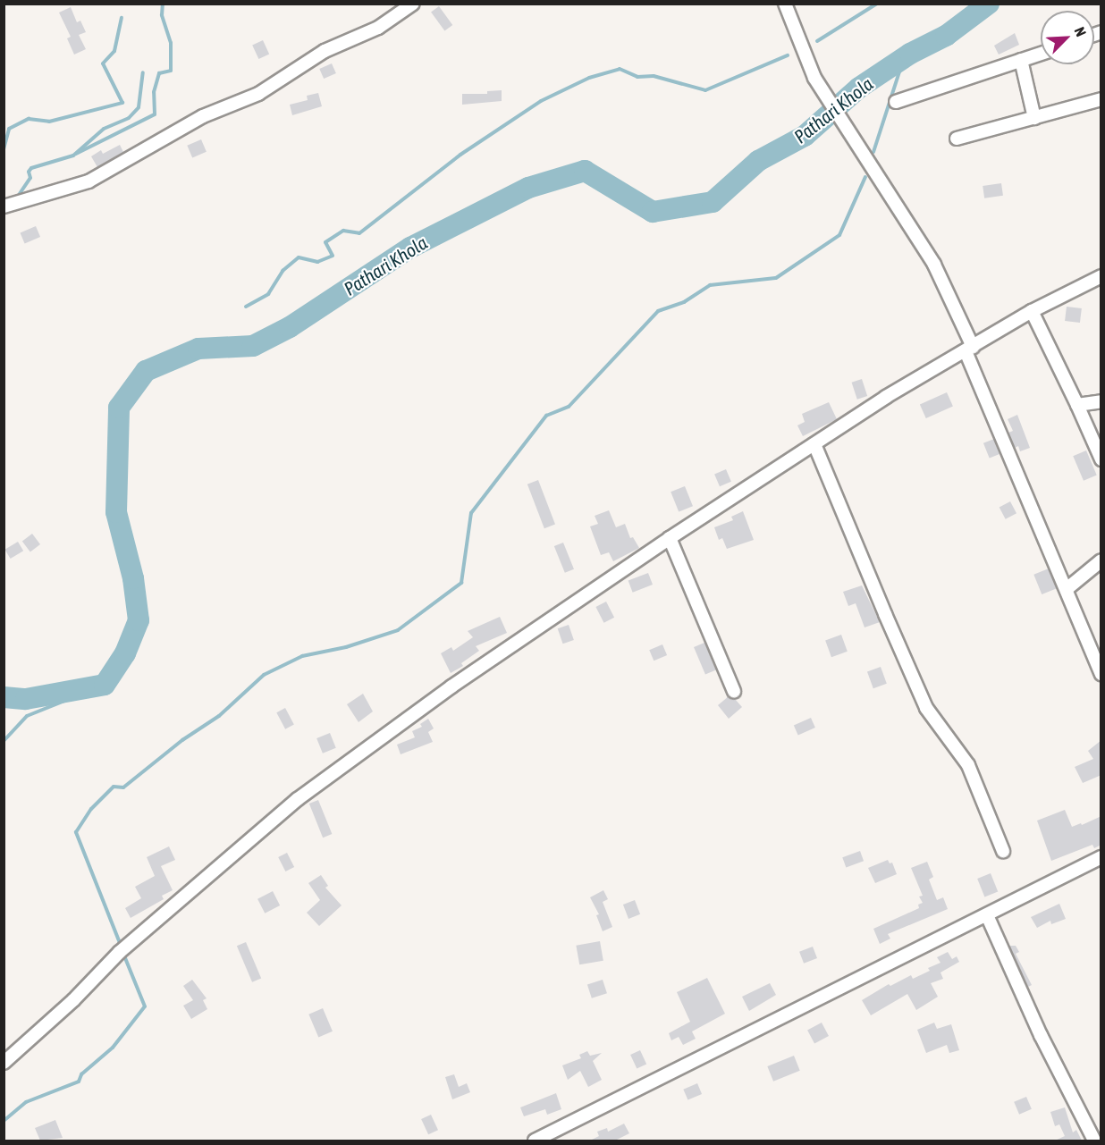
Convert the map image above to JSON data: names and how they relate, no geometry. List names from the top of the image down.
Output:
{
  "water": ["Pathari Khola"],
  "north": "top right"
}
